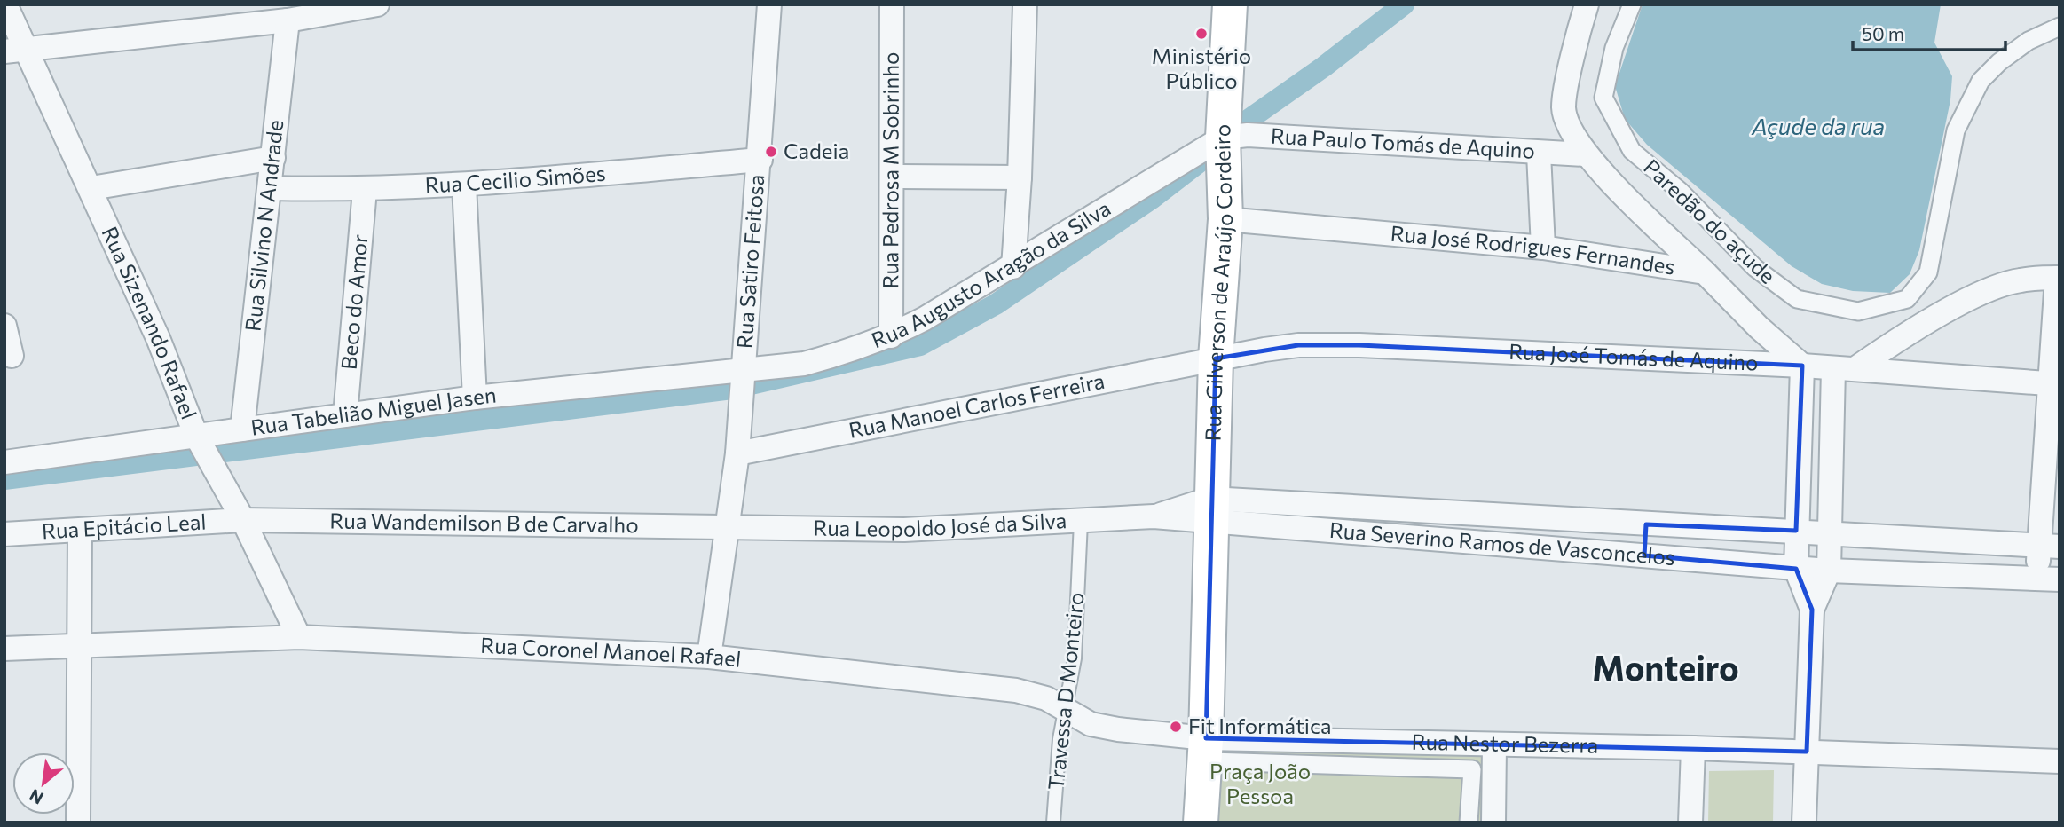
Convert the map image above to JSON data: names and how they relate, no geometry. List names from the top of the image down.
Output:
{
  "streets": {
    "main road": ["Rua Gilverson de Araújo Cordeiro"],
    "street": [
      "Rua Paulo Tomás de Aquino",
      "Rua Pedrosa M Sobrinho",
      "Rua Cecilio Simões",
      "Paredão do açude",
      "Rua Silvino N Andrade",
      "Rua José Rodrigues Fernandes",
      "Rua Satiro Feitosa",
      "Rua Augusto Aragão da Silva",
      "Beco do Amor",
      "Rua Sizenando Rafael",
      "Rua José Tomás de Aquino",
      "Rua Manoel Carlos Ferreira",
      "Rua Tabelião Miguel Jasen",
      "Rua Wandemilson B de Carvalho",
      "Rua Leopoldo José da Silva",
      "Rua Epitácio Leal",
      "Rua Severino Ramos de Vasconcelos",
      "Rua Coronel Manoel Rafael",
      "Rua Nestor Bezerra"
    ],
    "lane": ["Travessa D Monteiro"]
  },
  "crossings": [
    ["Rua Paulo Tomás de Aquino", "Rua Augusto Aragão da Silva"],
    ["Rua Paulo Tomás de Aquino", "Rua Gilverson de Araújo Cordeiro"],
    ["Rua Pedrosa M Sobrinho", "Rua Augusto Aragão da Silva"],
    ["Rua Cecilio Simões", "Rua Silvino N Andrade"],
    ["Rua Cecilio Simões", "Rua Satiro Feitosa"],
    ["Rua Cecilio Simões", "Beco do Amor"],
    ["Rua Silvino N Andrade", "Rua Tabelião Miguel Jasen"],
    ["Rua José Rodrigues Fernandes", "Rua Gilverson de Araújo Cordeiro"],
    ["Rua José Rodrigues Fernandes", "Rua José Tomás de Aquino"],
    ["Rua Satiro Feitosa", "Rua Augusto Aragão da Silva"],
    ["Rua Satiro Feitosa", "Rua Manoel Carlos Ferreira"],
    ["Rua Satiro Feitosa", "Rua Tabelião Miguel Jasen"],
    ["Rua Satiro Feitosa", "Rua Wandemilson B de Carvalho"],
    ["Rua Satiro Feitosa", "Rua Leopoldo José da Silva"],
    ["Rua Satiro Feitosa", "Rua Coronel Manoel Rafael"],
    ["Rua Augusto Aragão da Silva", "Rua Gilverson de Araújo Cordeiro"],
    ["Rua Augusto Aragão da Silva", "Rua Tabelião Miguel Jasen"],
    ["Rua Gilverson de Araújo Cordeiro", "Rua José Tomás de Aquino"],
    ["Rua Gilverson de Araújo Cordeiro", "Rua Manoel Carlos Ferreira"],
    ["Rua Gilverson de Araújo Cordeiro", "Rua Leopoldo José da Silva"],
    ["Rua Gilverson de Araújo Cordeiro", "Rua Severino Ramos de Vasconcelos"],
    ["Rua Gilverson de Araújo Cordeiro", "Rua Coronel Manoel Rafael"],
    ["Rua Gilverson de Araújo Cordeiro", "Rua Nestor Bezerra"],
    ["Beco do Amor", "Rua Tabelião Miguel Jasen"],
    ["Rua Sizenando Rafael", "Rua Tabelião Miguel Jasen"],
    ["Rua Sizenando Rafael", "Rua Wandemilson B de Carvalho"],
    ["Rua Sizenando Rafael", "Rua Epitácio Leal"],
    ["Rua Sizenando Rafael", "Rua Coronel Manoel Rafael"],
    ["Rua José Tomás de Aquino", "Rua Manoel Carlos Ferreira"],
    ["Rua Wandemilson B de Carvalho", "Rua Leopoldo José da Silva"],
    ["Rua Wandemilson B de Carvalho", "Rua Epitácio Leal"],
    ["Rua Leopoldo José da Silva", "Rua Severino Ramos de Vasconcelos"],
    ["Rua Leopoldo José da Silva", "Travessa D Monteiro"],
    ["Rua Coronel Manoel Rafael", "Travessa D Monteiro"],
    ["Rua Coronel Manoel Rafael", "Rua Nestor Bezerra"]
  ],
  "districts": ["Monteiro"],
  "water": ["Açude da rua"],
  "parks": ["Praça João Pessoa"],
  "places": ["Ministério Público", "Cadeia", "Fit Informática"],
  "scale_bar": "50 m",
  "north": "bottom left"
}
